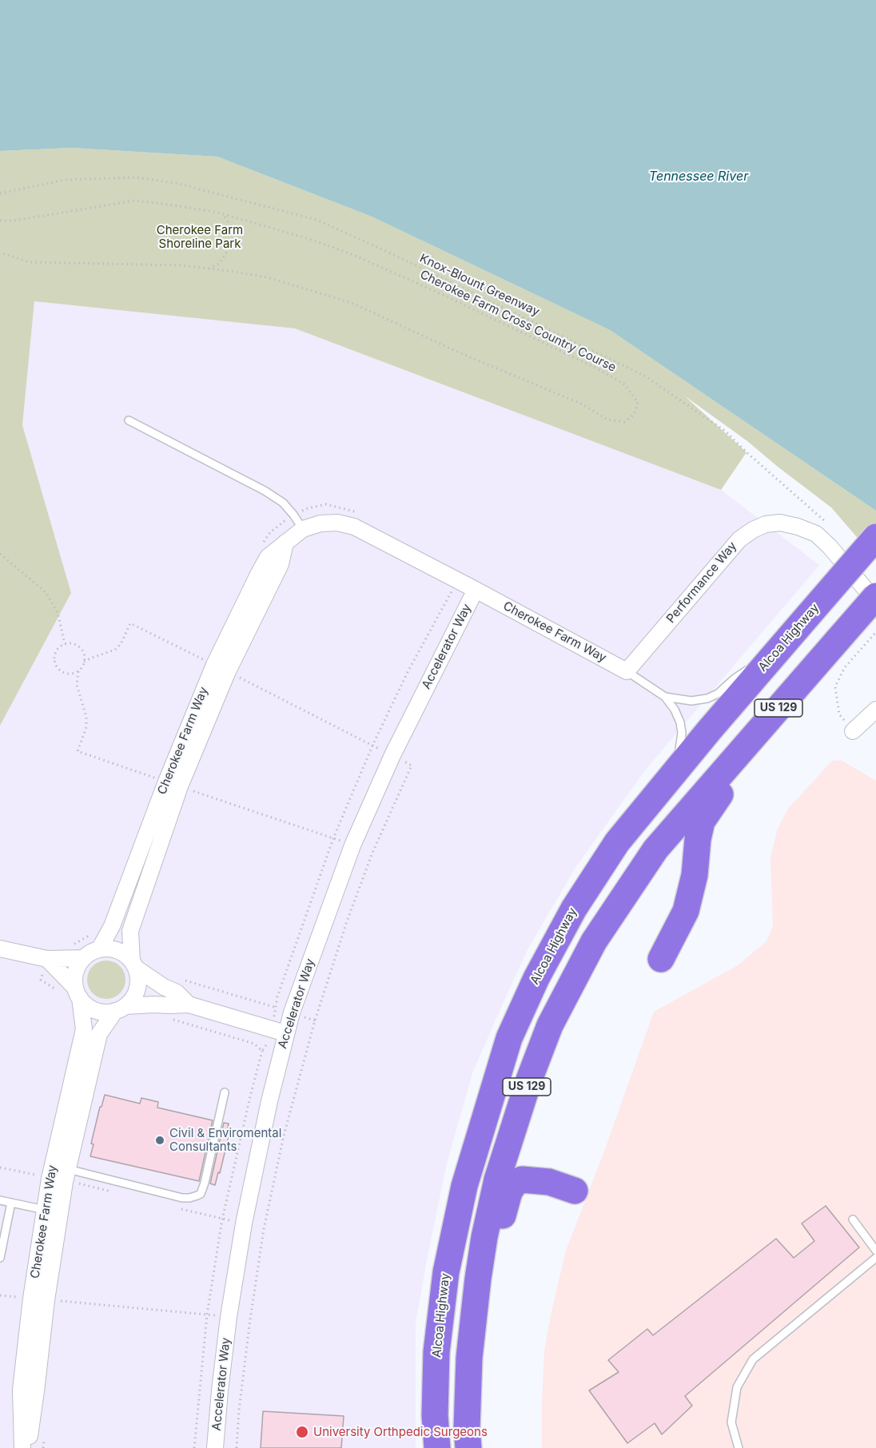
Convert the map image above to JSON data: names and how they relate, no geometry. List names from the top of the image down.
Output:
{
  "streets": {
    "highway": ["Alcoa Highway", "US 129"],
    "street": ["Performance Way", "Cherokee Farm Way", "Accelerator Way"],
    "path": ["Knox-Blount Greenway", "Cherokee Farm Cross Country Course"]
  },
  "crossings": [
    ["Performance Way", "Cherokee Farm Way"],
    ["Cherokee Farm Way", "Alcoa Highway"],
    ["Cherokee Farm Way", "Accelerator Way"]
  ],
  "water": ["Tennessee River"],
  "parks": ["Cherokee Farm Shoreline Park"],
  "places": ["Civil & Enviromental Consultants", "University Orthpedic Surgeons"]
}
